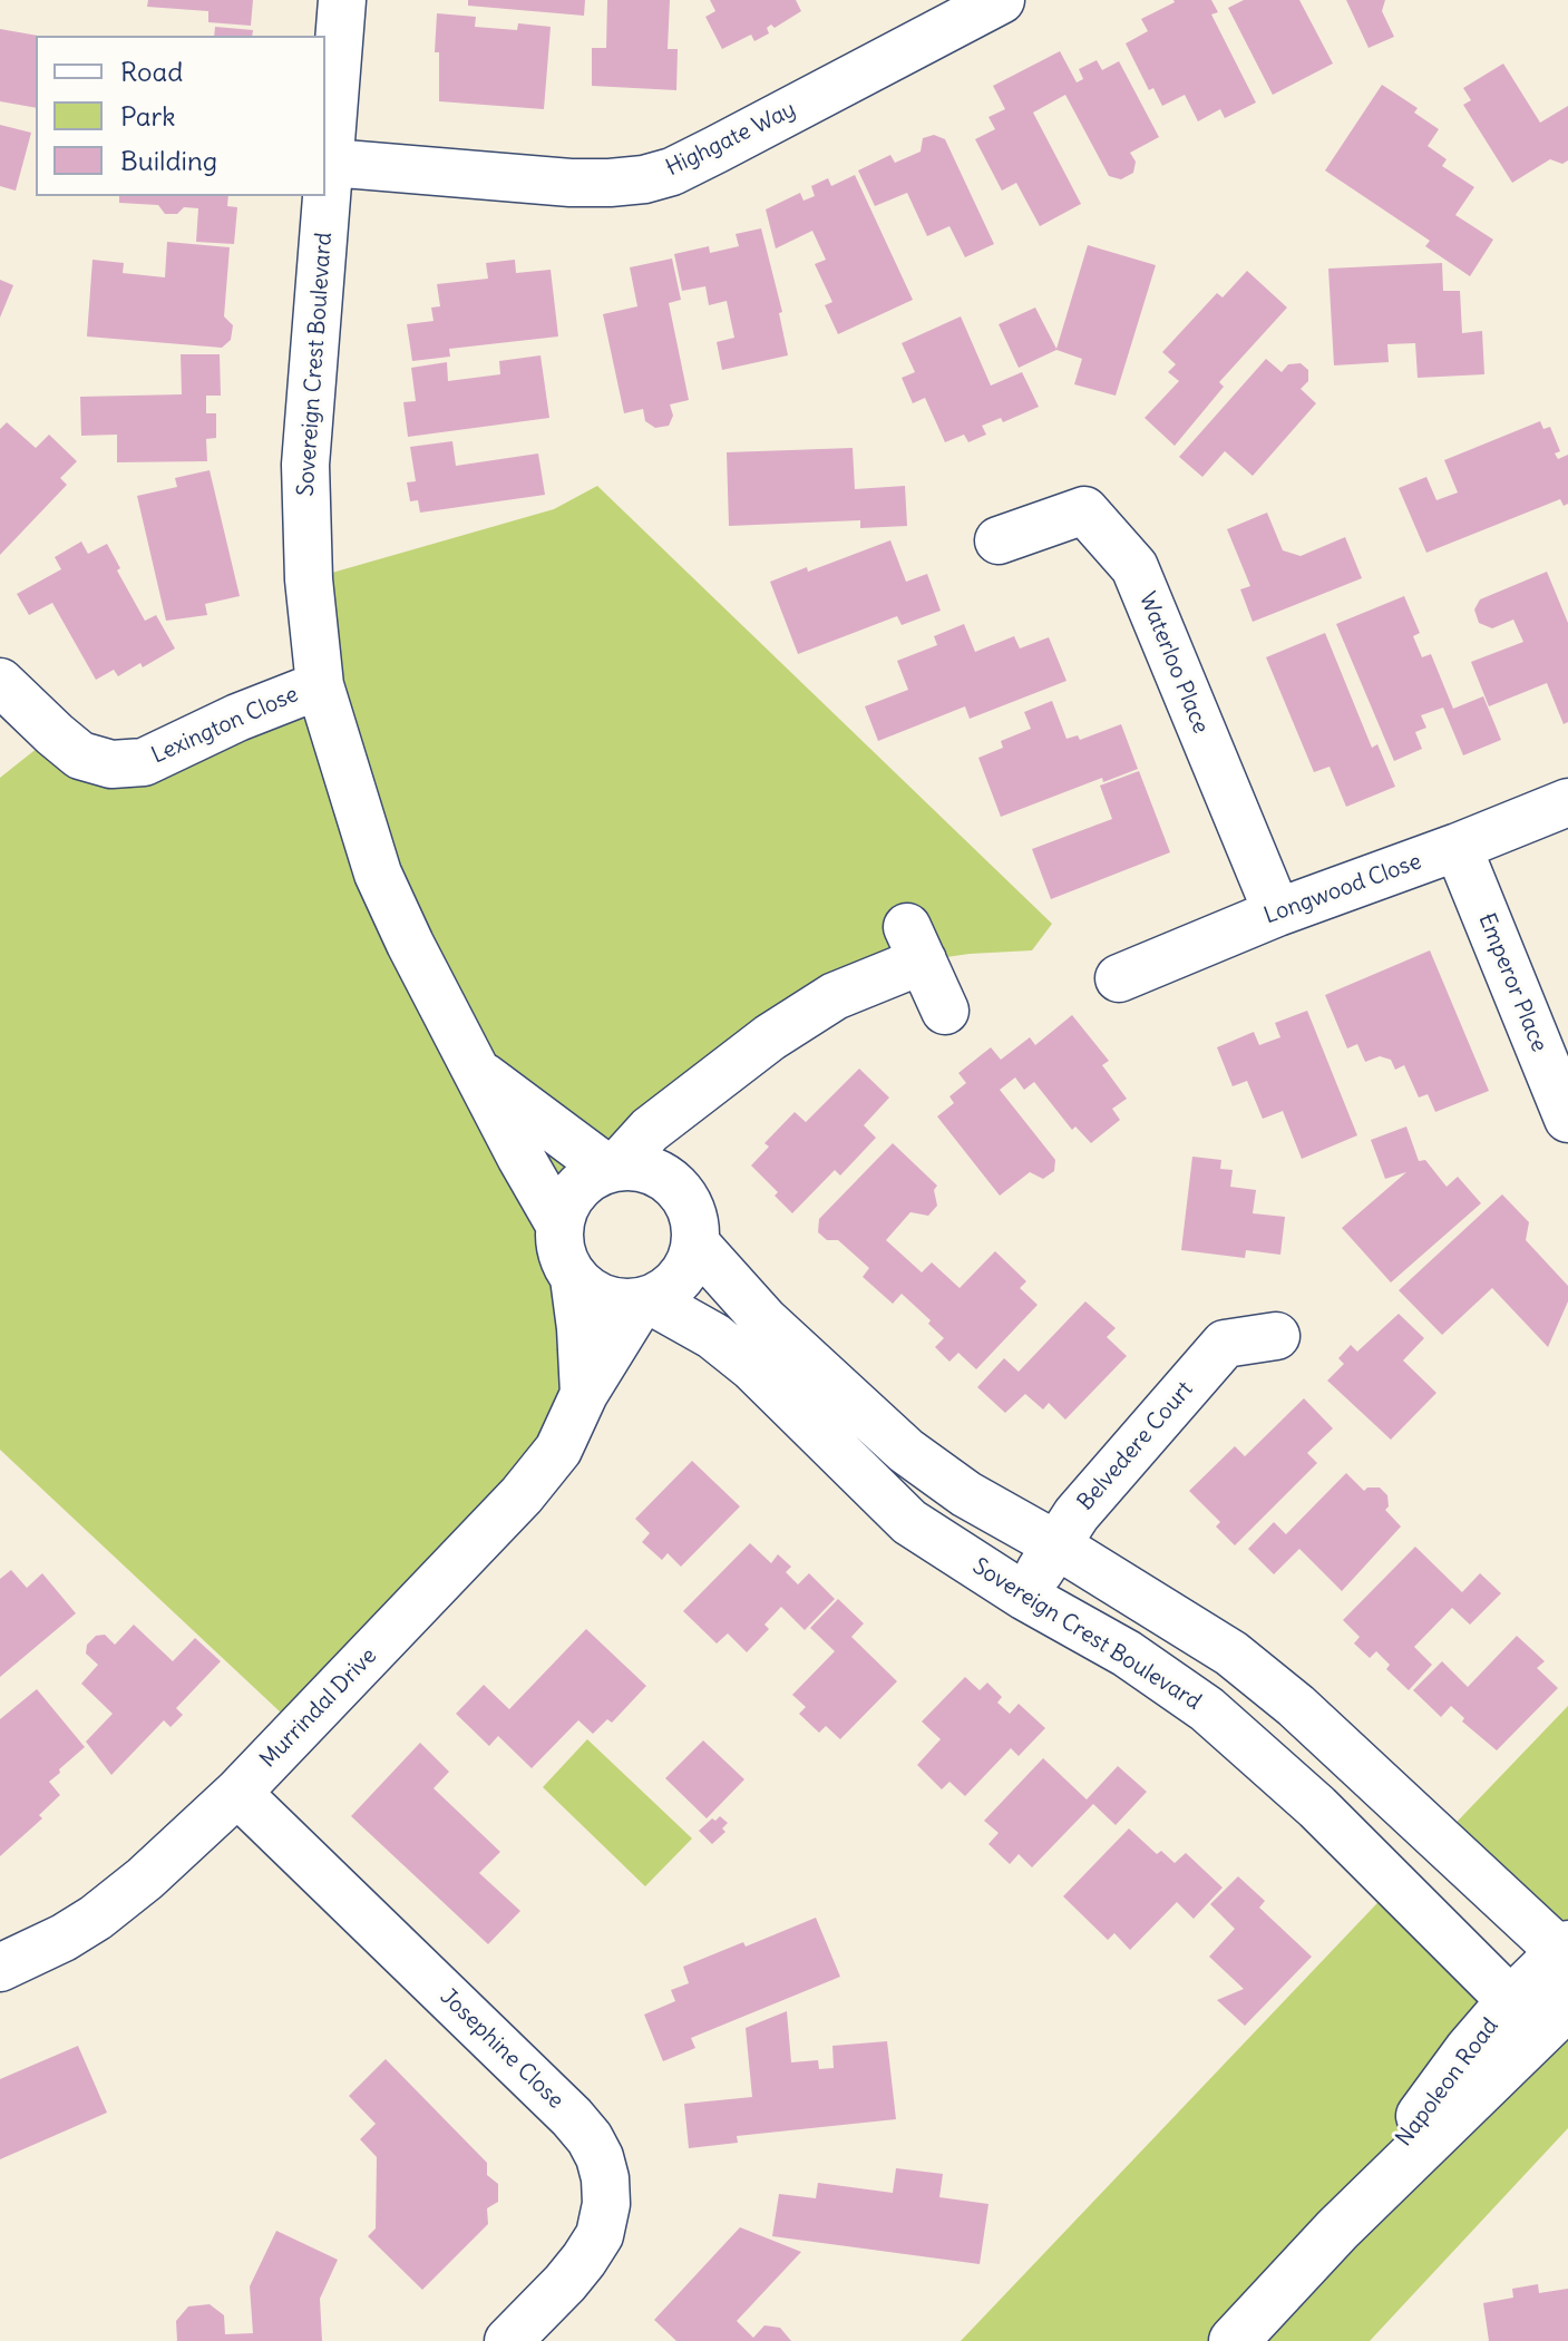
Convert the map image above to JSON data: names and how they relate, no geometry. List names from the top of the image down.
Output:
{
  "streets": {
    "main road": ["Napoleon Road"],
    "street": [
      "Highgate Way",
      "Sovereign Crest Boulevard",
      "Waterloo Place",
      "Lexington Close",
      "Longwood Close",
      "Emperor Place",
      "Belvedere Court",
      "Murrindal Drive",
      "Josephine Close"
    ]
  },
  "crossings": [
    ["Highgate Way", "Sovereign Crest Boulevard"],
    ["Sovereign Crest Boulevard", "Lexington Close"],
    ["Sovereign Crest Boulevard", "Belvedere Court"],
    ["Sovereign Crest Boulevard", "Murrindal Drive"],
    ["Sovereign Crest Boulevard", "Napoleon Road"],
    ["Waterloo Place", "Longwood Close"],
    ["Longwood Close", "Emperor Place"],
    ["Murrindal Drive", "Josephine Close"]
  ],
  "legend": ["Road", "Park", "Building"]
}
